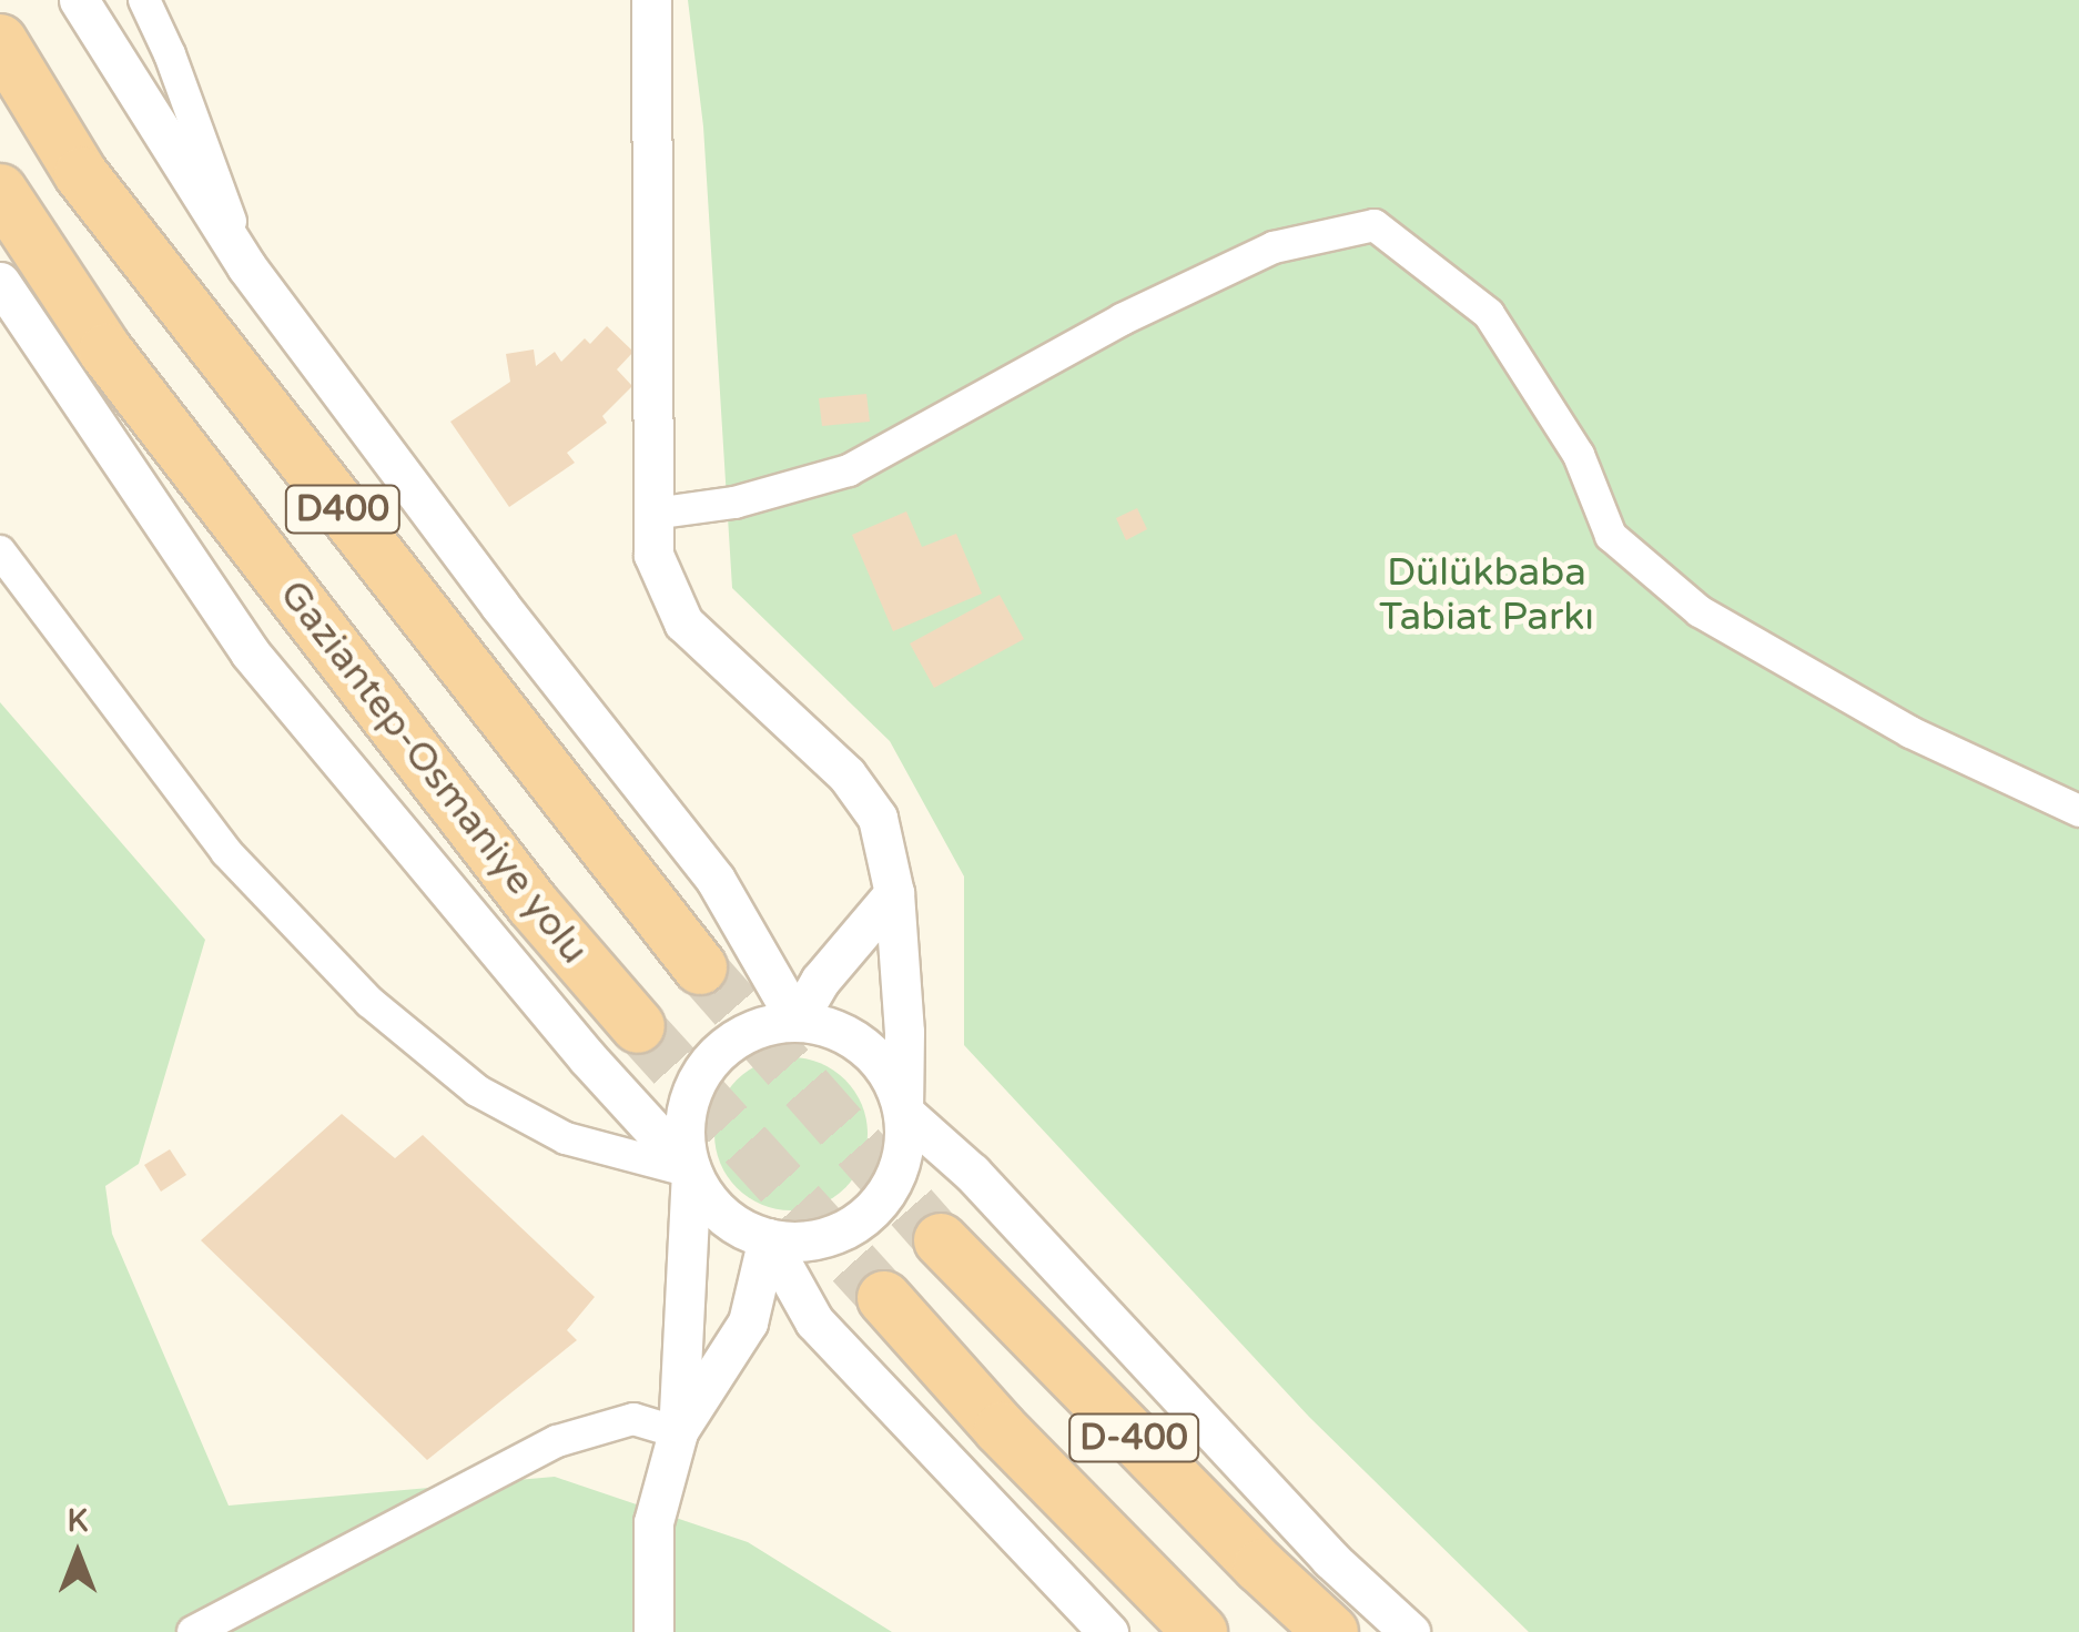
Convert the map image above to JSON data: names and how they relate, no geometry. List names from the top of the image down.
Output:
{
  "streets": {
    "highway": ["D400", "Gaziantep-Osmaniye yolu", "D-400"]
  },
  "parks": ["Dülükbaba Tabiat Parkı"],
  "north": "top"
}
